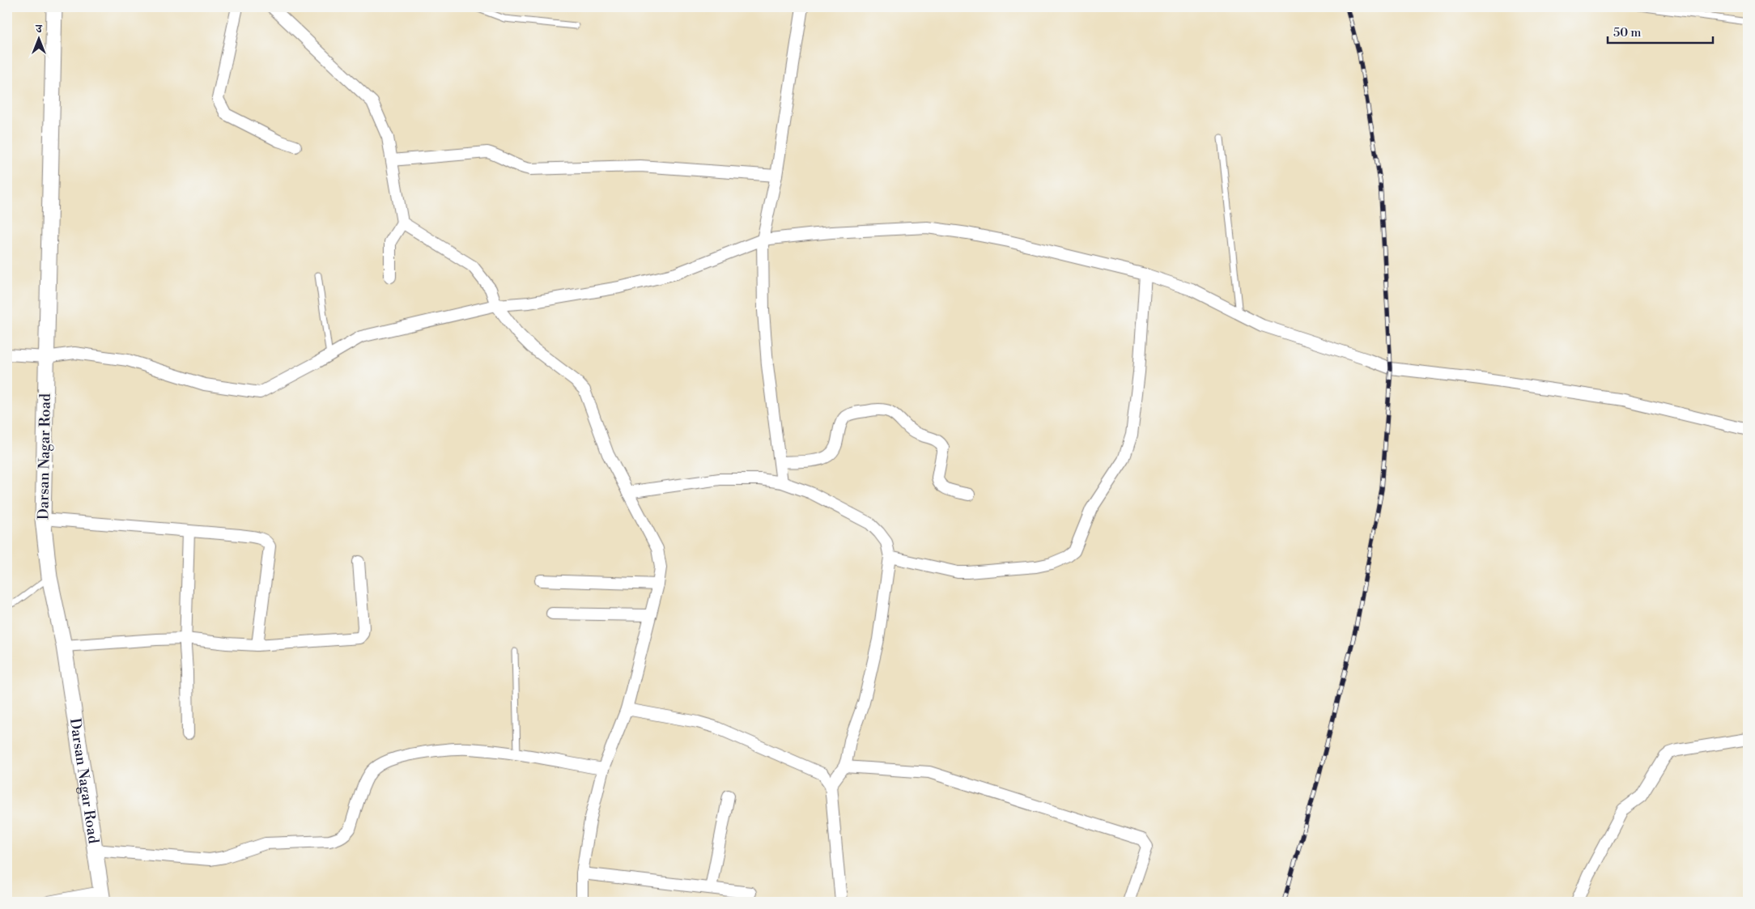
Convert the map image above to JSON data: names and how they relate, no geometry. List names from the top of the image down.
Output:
{
  "streets": {
    "street": ["Darsan Nagar Road"]
  },
  "scale_bar": "50 m",
  "north": "top"
}
